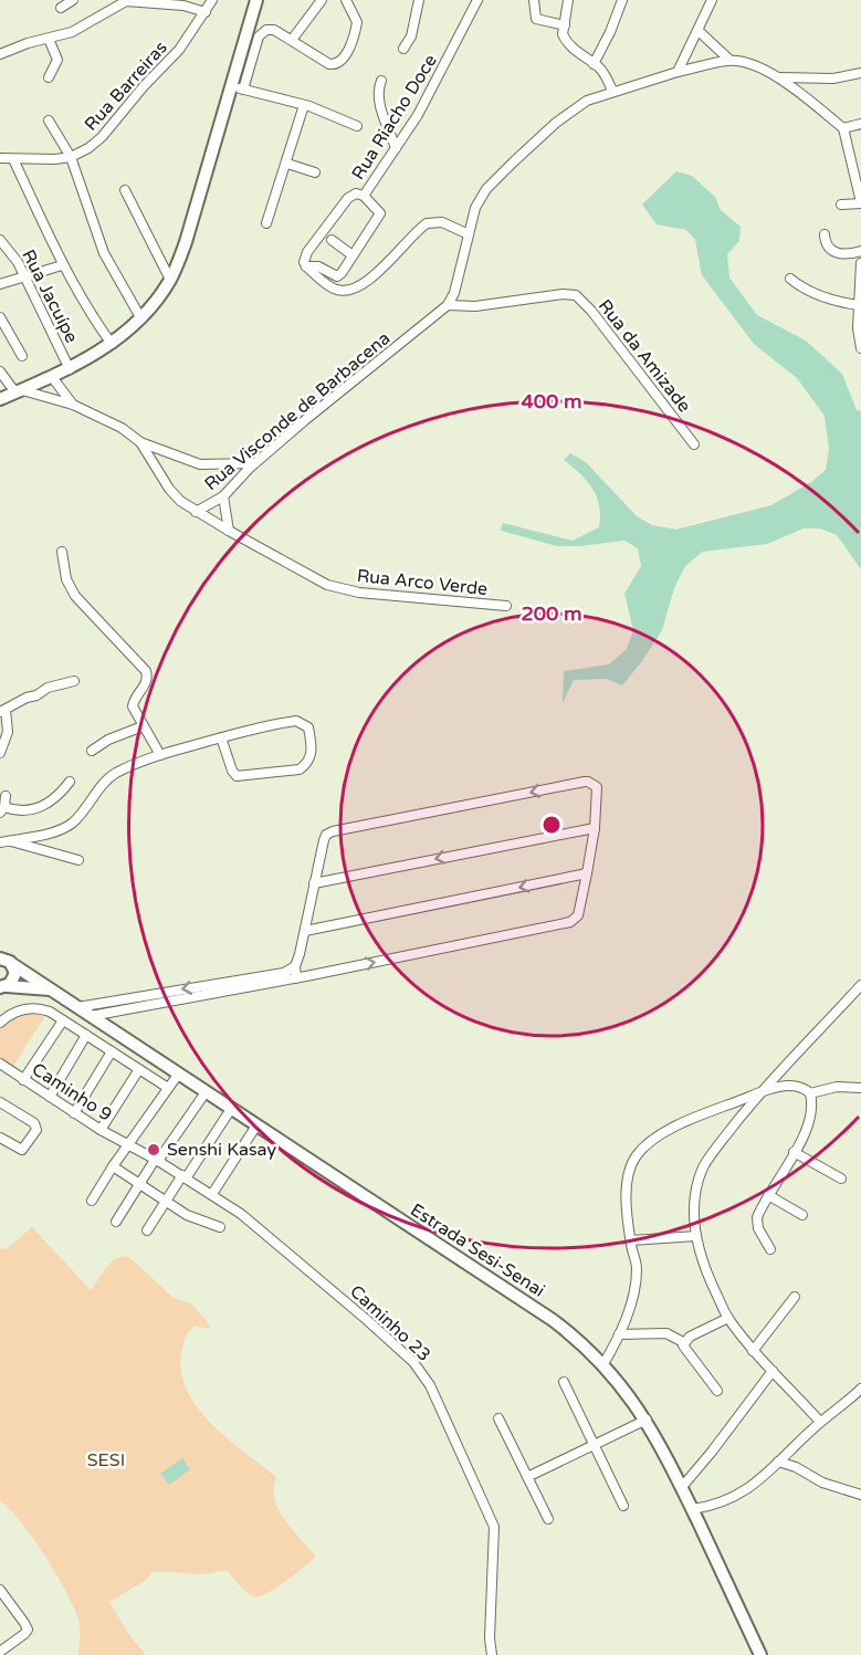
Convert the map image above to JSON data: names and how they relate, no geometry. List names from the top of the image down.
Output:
{
  "streets": {
    "street": [
      "Rua Barreiras",
      "Rua Riacho Doce",
      "Rua Jacuípe",
      "Rua da Amizade",
      "Rua Visconde de Barbacena",
      "Rua Arco Verde",
      "Caminho 9",
      "Estrada Sesi-Senai",
      "Caminho 23"
    ]
  },
  "crossings": [
    ["Rua da Amizade", "Rua Visconde de Barbacena"],
    ["Rua Visconde de Barbacena", "Rua Arco Verde"],
    ["Caminho 9", "Caminho 23"]
  ],
  "parks": ["SESI"],
  "places": ["Senshi Kasay"],
  "rings": ["400 m", "200 m"]
}
